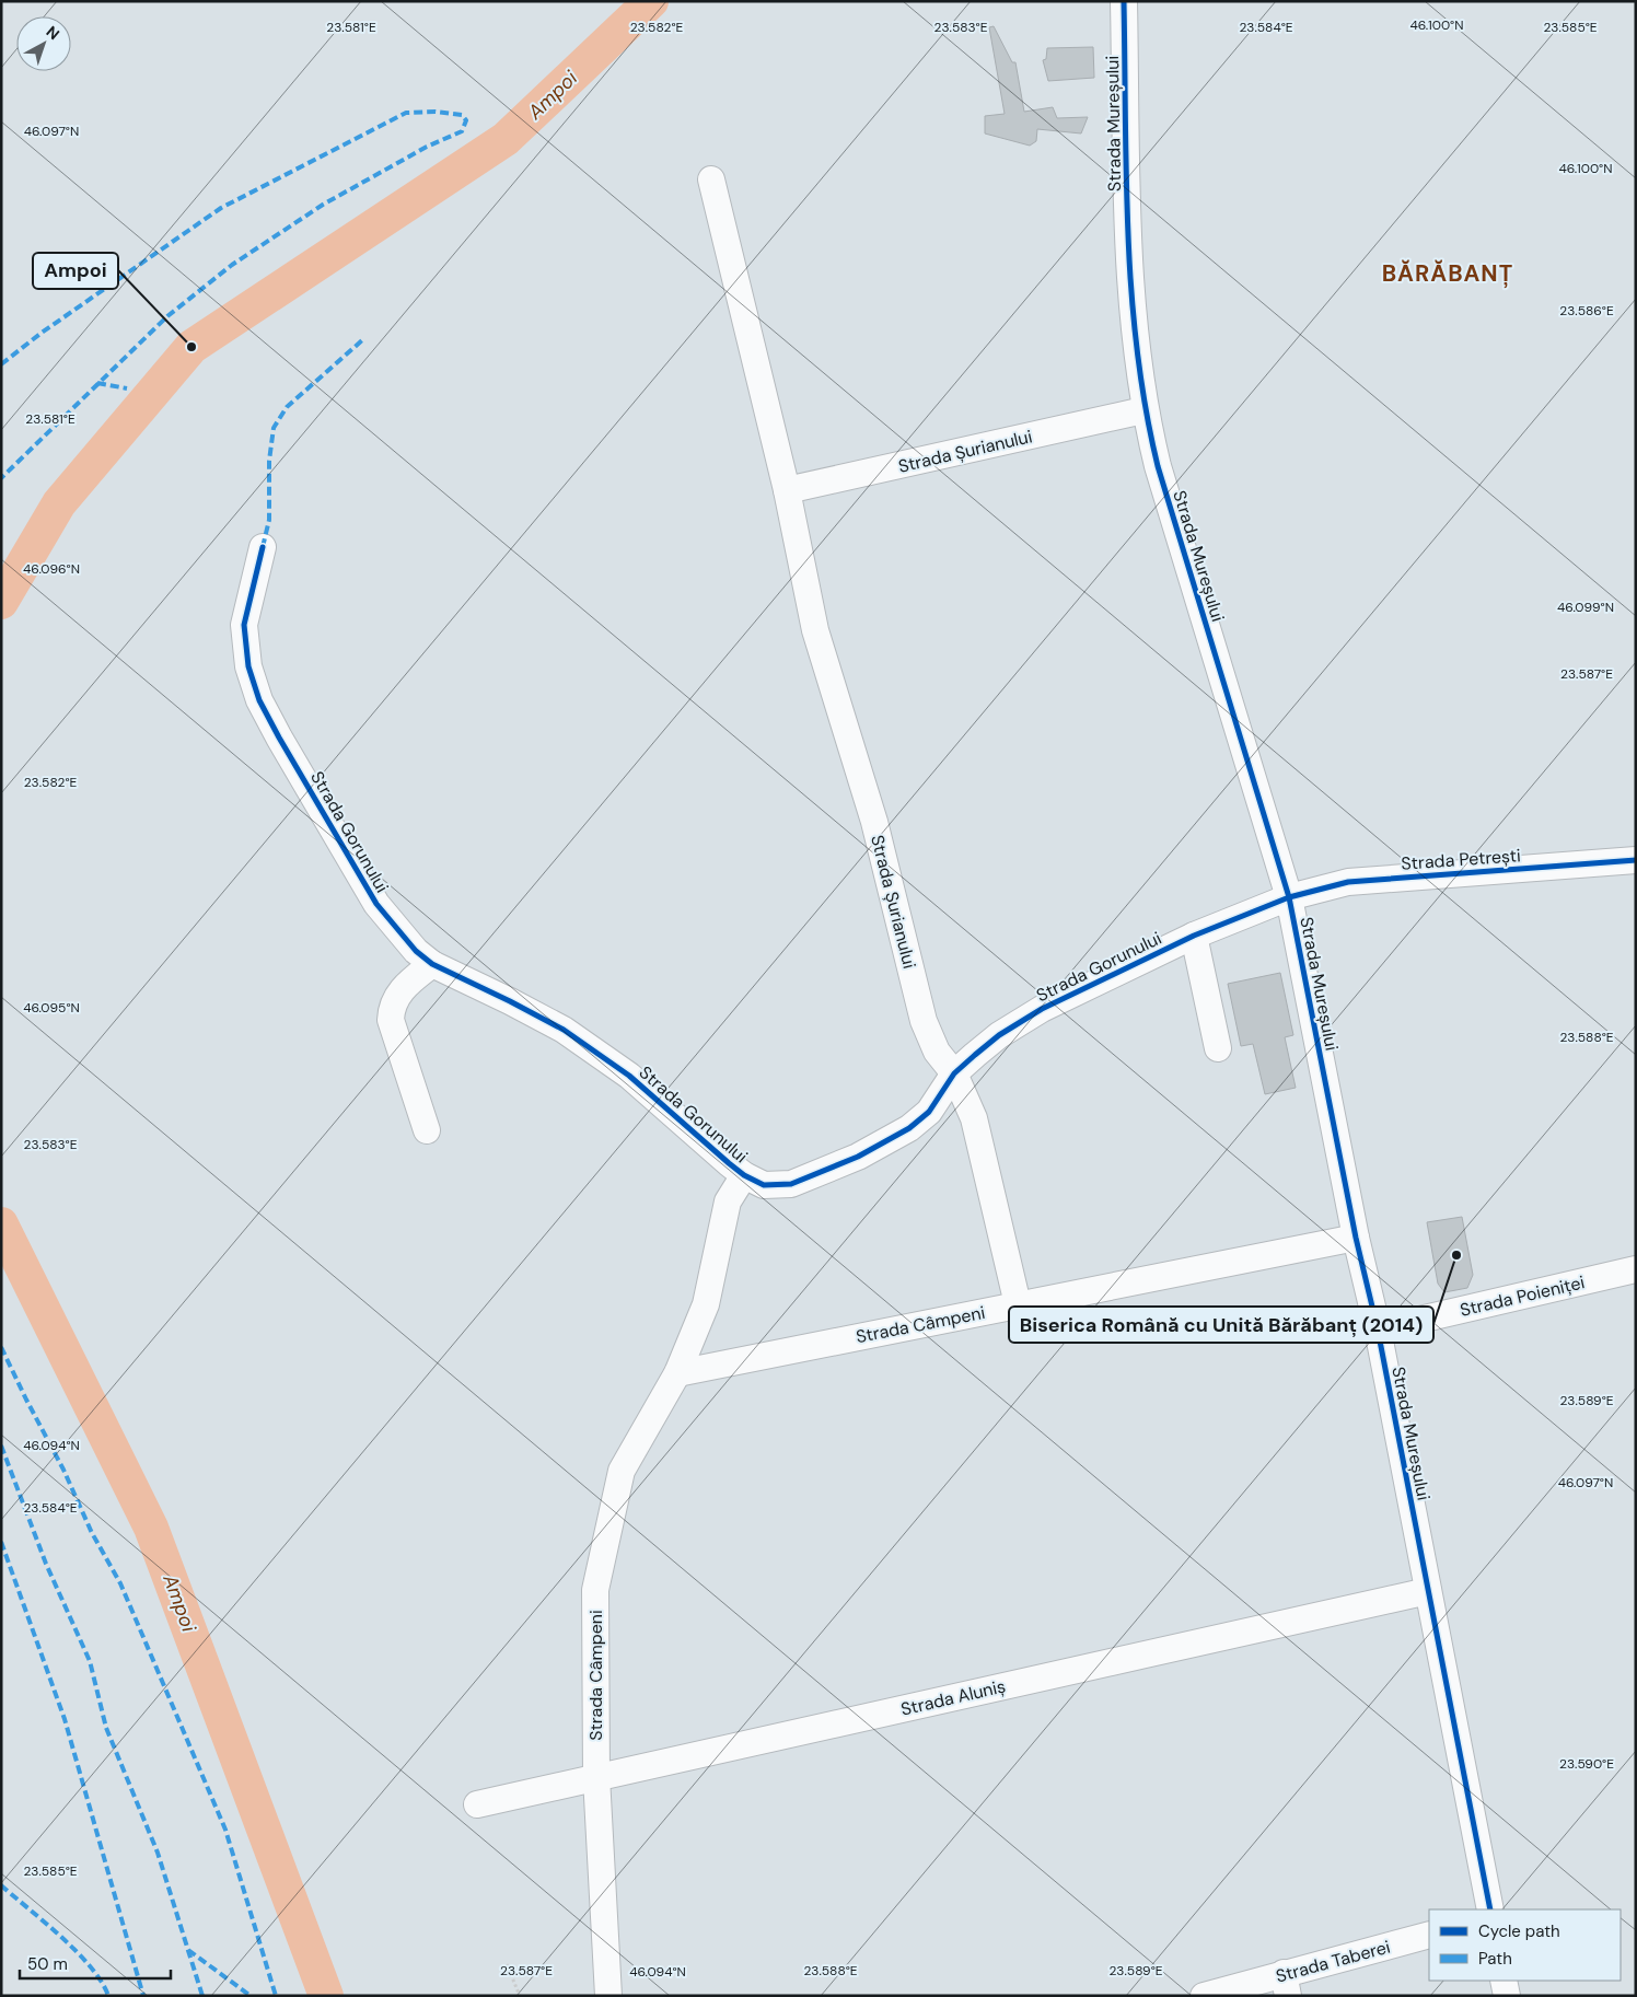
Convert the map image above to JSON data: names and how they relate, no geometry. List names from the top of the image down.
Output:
{
  "streets": {
    "street": [
      "Strada Mureșului",
      "Strada Șurianului",
      "Strada Gorunului",
      "Strada Petrești",
      "Strada Poieniței",
      "Strada Câmpeni",
      "Strada Aluniș",
      "Strada Taberei"
    ]
  },
  "crossings": [
    ["Strada Mureșului", "Strada Șurianului"],
    ["Strada Mureșului", "Strada Gorunului"],
    ["Strada Mureșului", "Strada Petrești"],
    ["Strada Mureșului", "Strada Poieniței"],
    ["Strada Mureșului", "Strada Câmpeni"],
    ["Strada Mureșului", "Strada Aluniș"],
    ["Strada Șurianului", "Strada Gorunului"],
    ["Strada Șurianului", "Strada Câmpeni"],
    ["Strada Gorunului", "Strada Petrești"],
    ["Strada Gorunului", "Strada Câmpeni"],
    ["Strada Câmpeni", "Strada Aluniș"]
  ],
  "districts": ["BĂRĂBANȚ"],
  "water": ["Ampoi"],
  "places": ["Ampoi", "Biserica Română cu Unită Bărăbanț (2014)"],
  "legend": ["Cycle path", "Path"],
  "scale_bar": "50 m",
  "north": "top right",
  "coordinates": [
    "46.100°N",
    "23.581°E",
    "23.582°E",
    "23.583°E",
    "23.584°E",
    "23.585°E",
    "46.097°N",
    "23.586°E",
    "46.096°N",
    "46.099°N",
    "23.587°E",
    "46.095°N",
    "23.588°E",
    "23.589°E",
    "46.094°N",
    "23.590°E"
  ]
}
